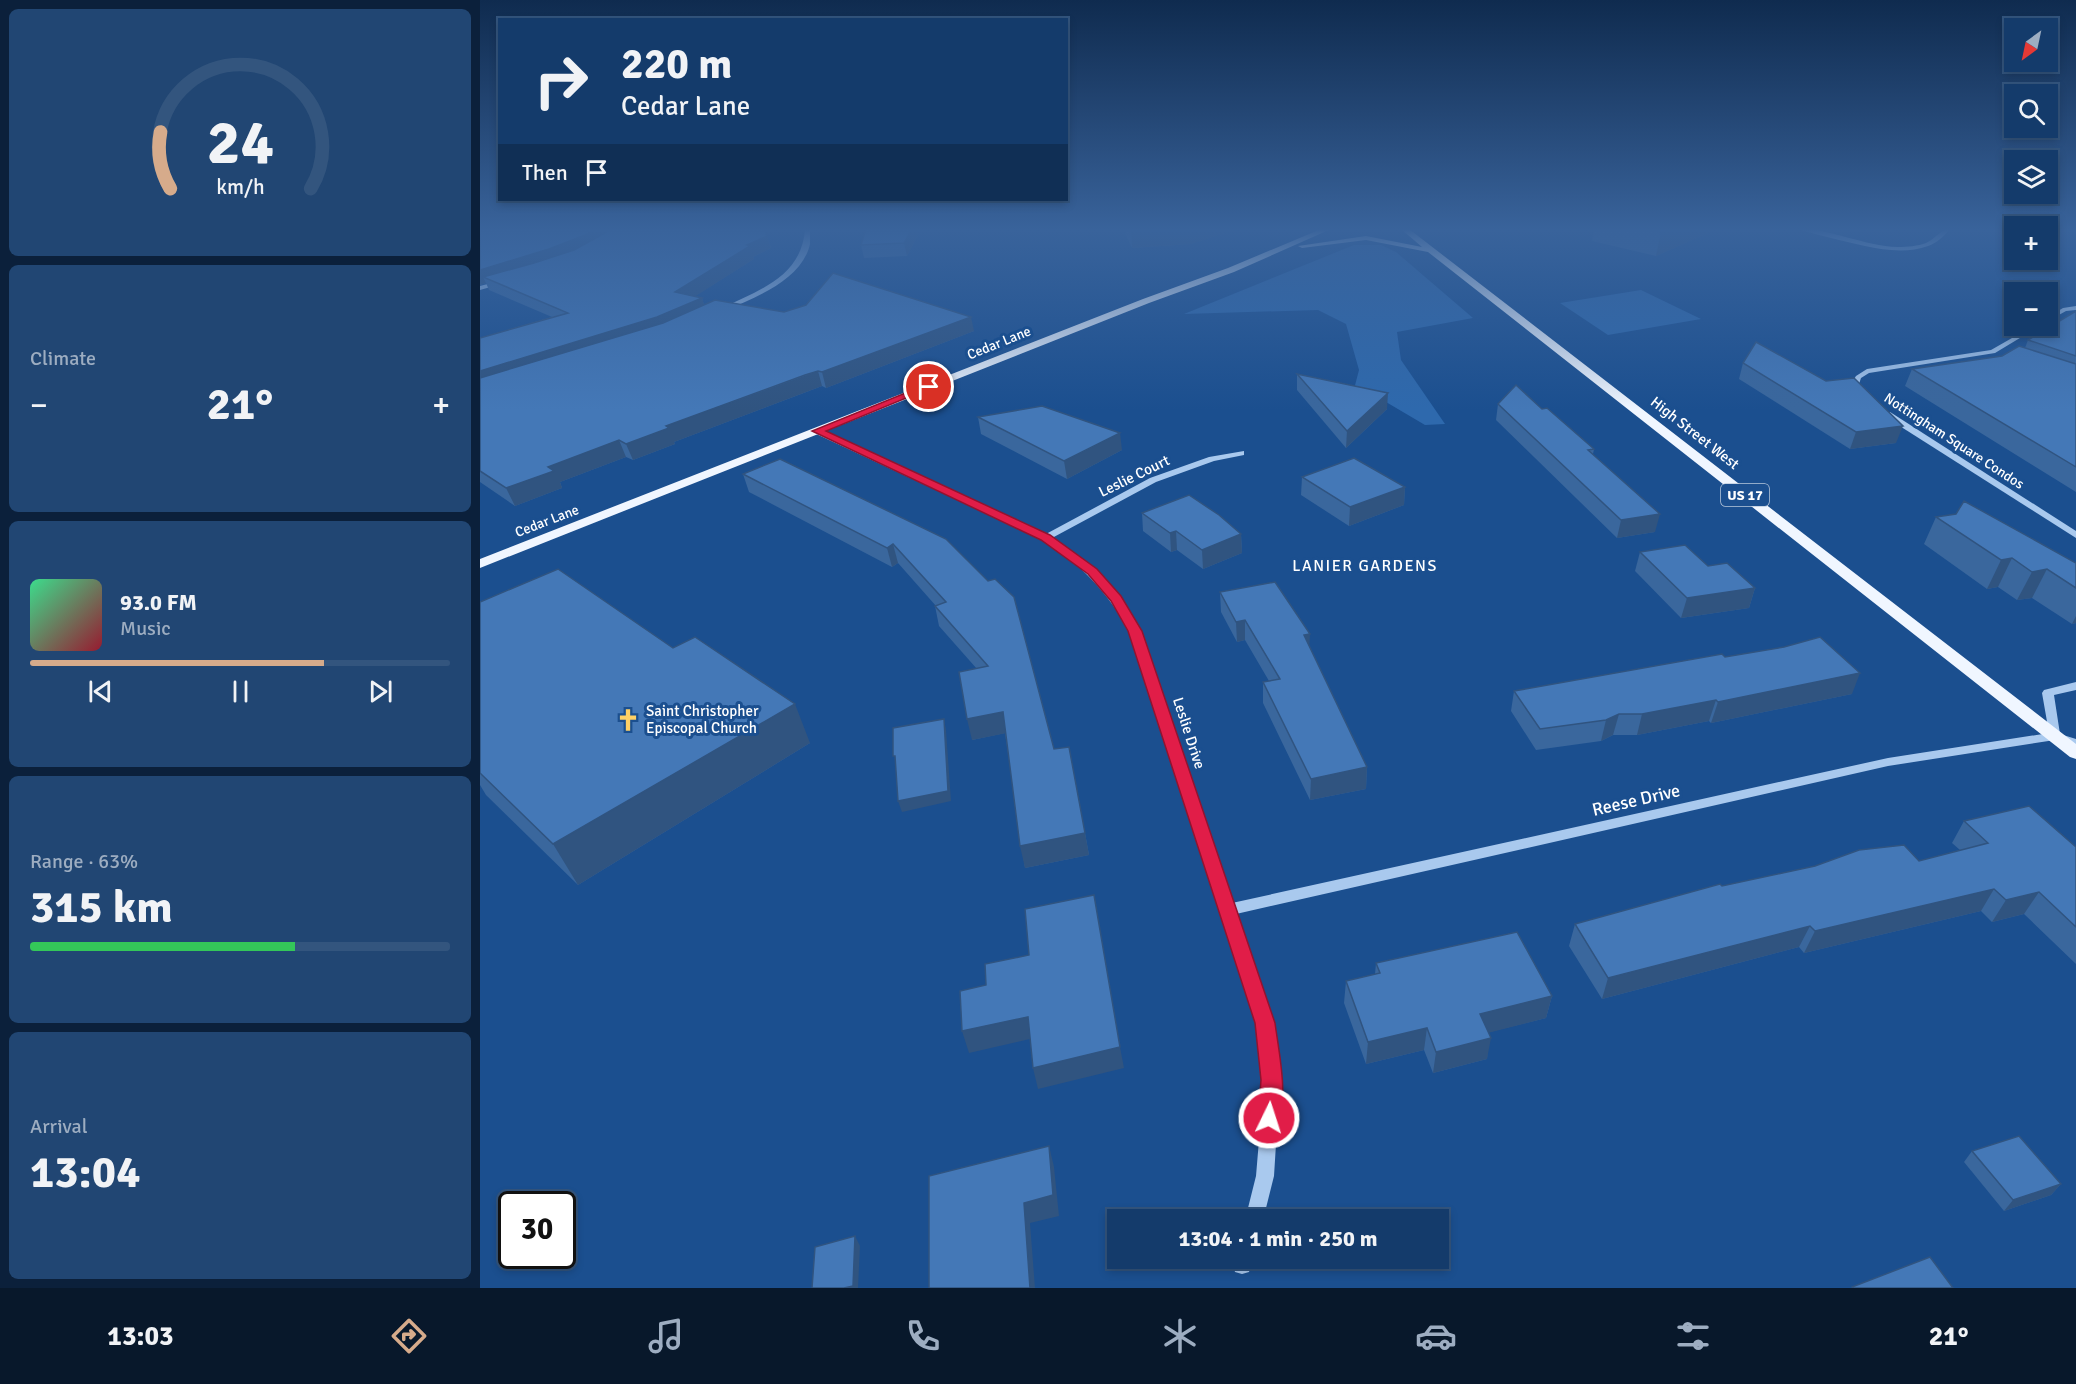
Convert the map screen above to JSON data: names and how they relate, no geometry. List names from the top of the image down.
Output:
{
  "streets": {
    "main road": ["Cedar Lane", "High Street West", "US 17"],
    "street": [
      "Nottingham Square Condos",
      "Leslie Court",
      "Leslie Drive",
      "Reese Drive"
    ]
  },
  "crossings": [
    ["Cedar Lane", "Leslie Drive"],
    ["High Street West", "Reese Drive"],
    ["Leslie Court", "Leslie Drive"],
    ["Leslie Drive", "Reese Drive"]
  ],
  "districts": ["LANIER GARDENS"],
  "places": {
    "church": ["Saint Christopher Episcopal Church"]
  },
  "north": "bottom left",
  "page": {
    "map_buttons": ["+", "−"],
    "turn": ["220 m", "Cedar Lane"],
    "then": "Then",
    "tile": [
      "Climate",
      ["Range · 63%", "315 km"],
      ["Arrival", "13:04"]
    ],
    "heat": ["−", "21°", "+"],
    "song": ["93.0 FM", "Music"],
    "limit": "30",
    "trip": "13:04 · 1 min · 250 m",
    "tabs": ["13:03", "21°"],
    "gauge": ["24", "km/h"]
  }
}
